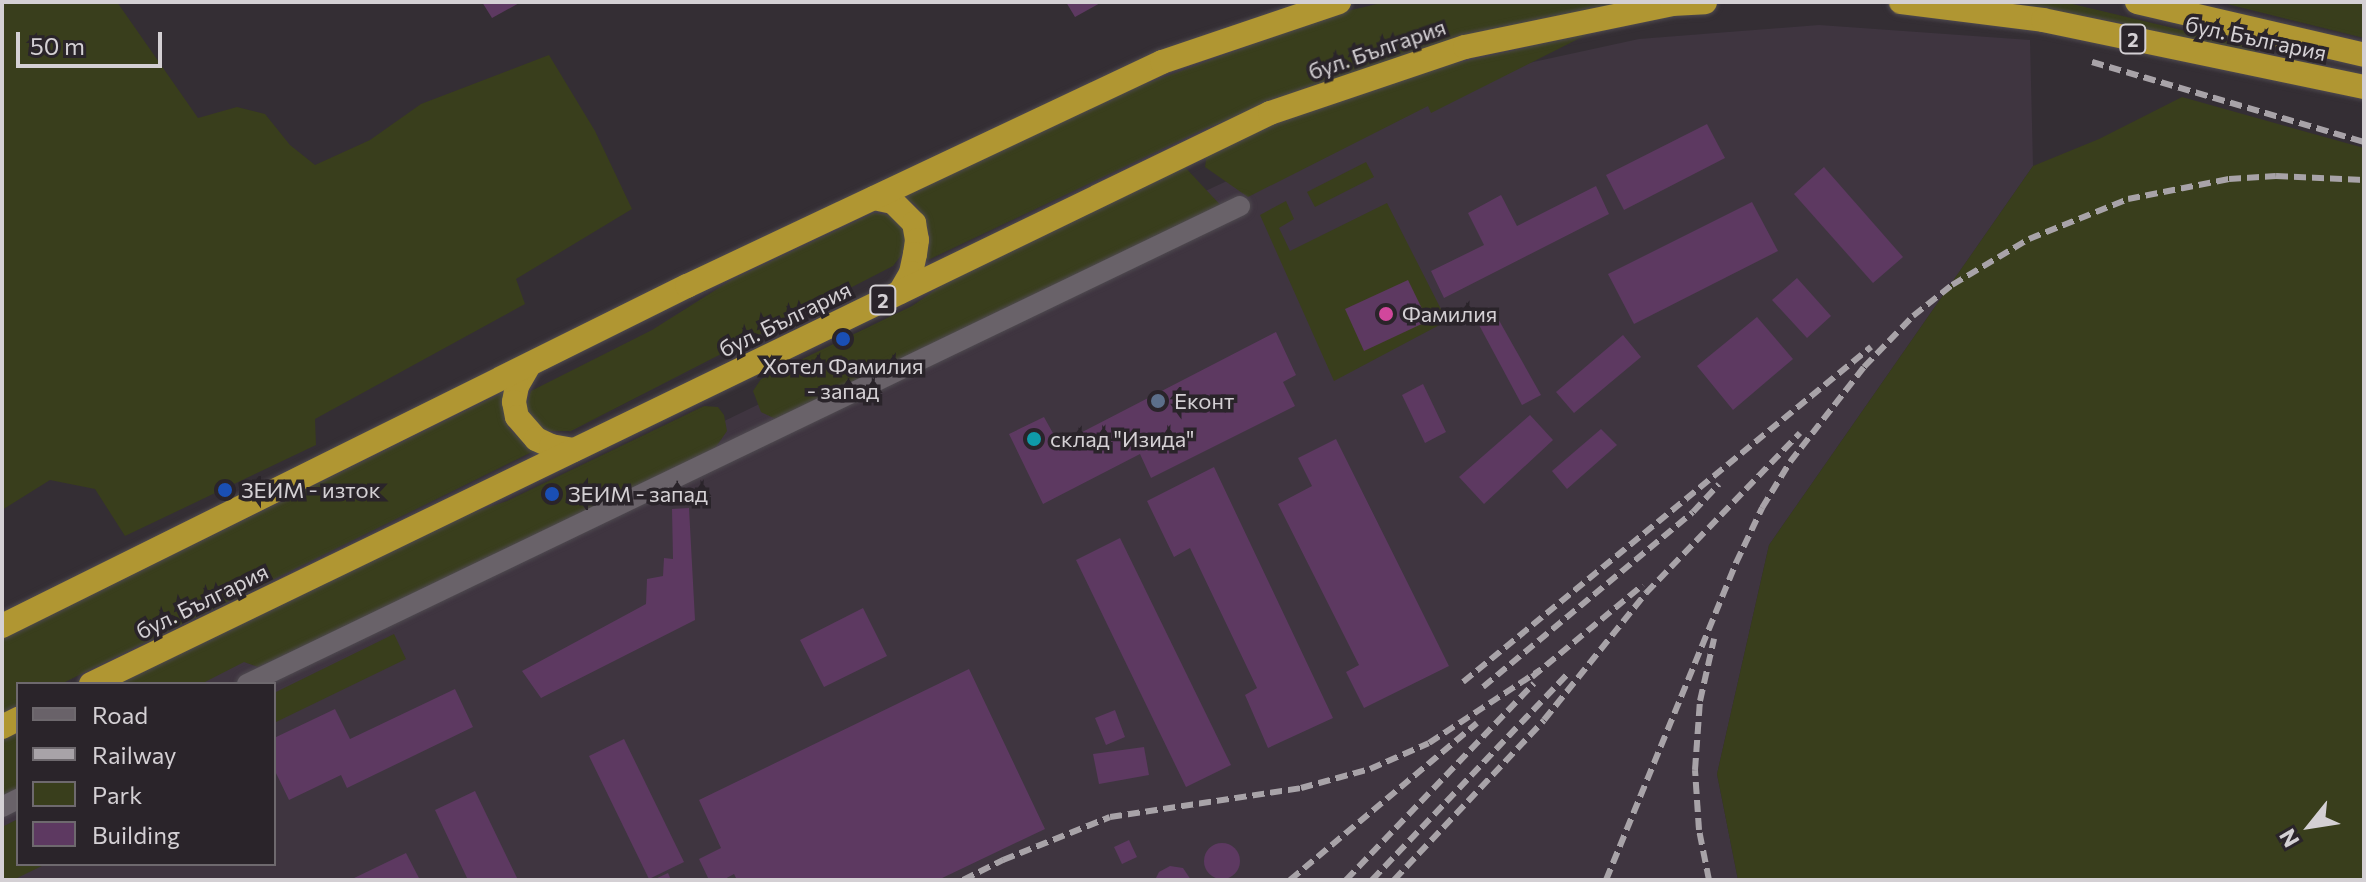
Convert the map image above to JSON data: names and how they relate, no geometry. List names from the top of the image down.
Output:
{
  "streets": {
    "highway": ["бул. България", "2"]
  },
  "places": [
    "Фамилия",
    "Хотел Фамилия - запад",
    "Еконт",
    "склад \"Изида\"",
    "ЗЕИМ - изток",
    "ЗЕИМ - запад"
  ],
  "legend": [
    "Road",
    "Railway",
    "Park",
    "Building"
  ],
  "scale_bar": "50 m",
  "north": "bottom left"
}
